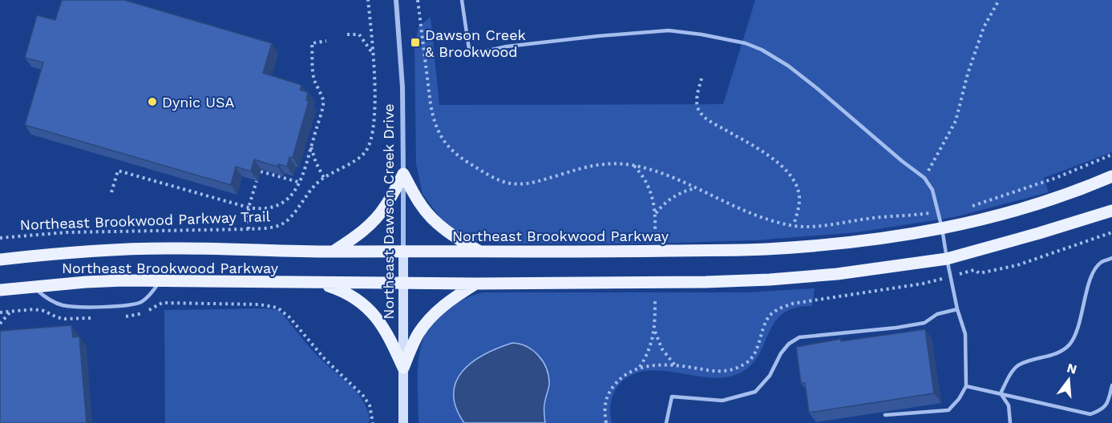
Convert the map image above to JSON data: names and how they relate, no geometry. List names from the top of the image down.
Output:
{
  "streets": {
    "main road": ["Northeast Brookwood Parkway"],
    "street": ["Northeast Dawson Creek Drive"],
    "path": ["Northeast Brookwood Parkway Trail"]
  },
  "crossings": [
    ["Northeast Dawson Creek Drive", "Northeast Brookwood Parkway"]
  ],
  "places": {
    "transit": ["Dawson Creek & Brookwood"],
    "other": ["Dynic USA"]
  },
  "north": "top"
}
